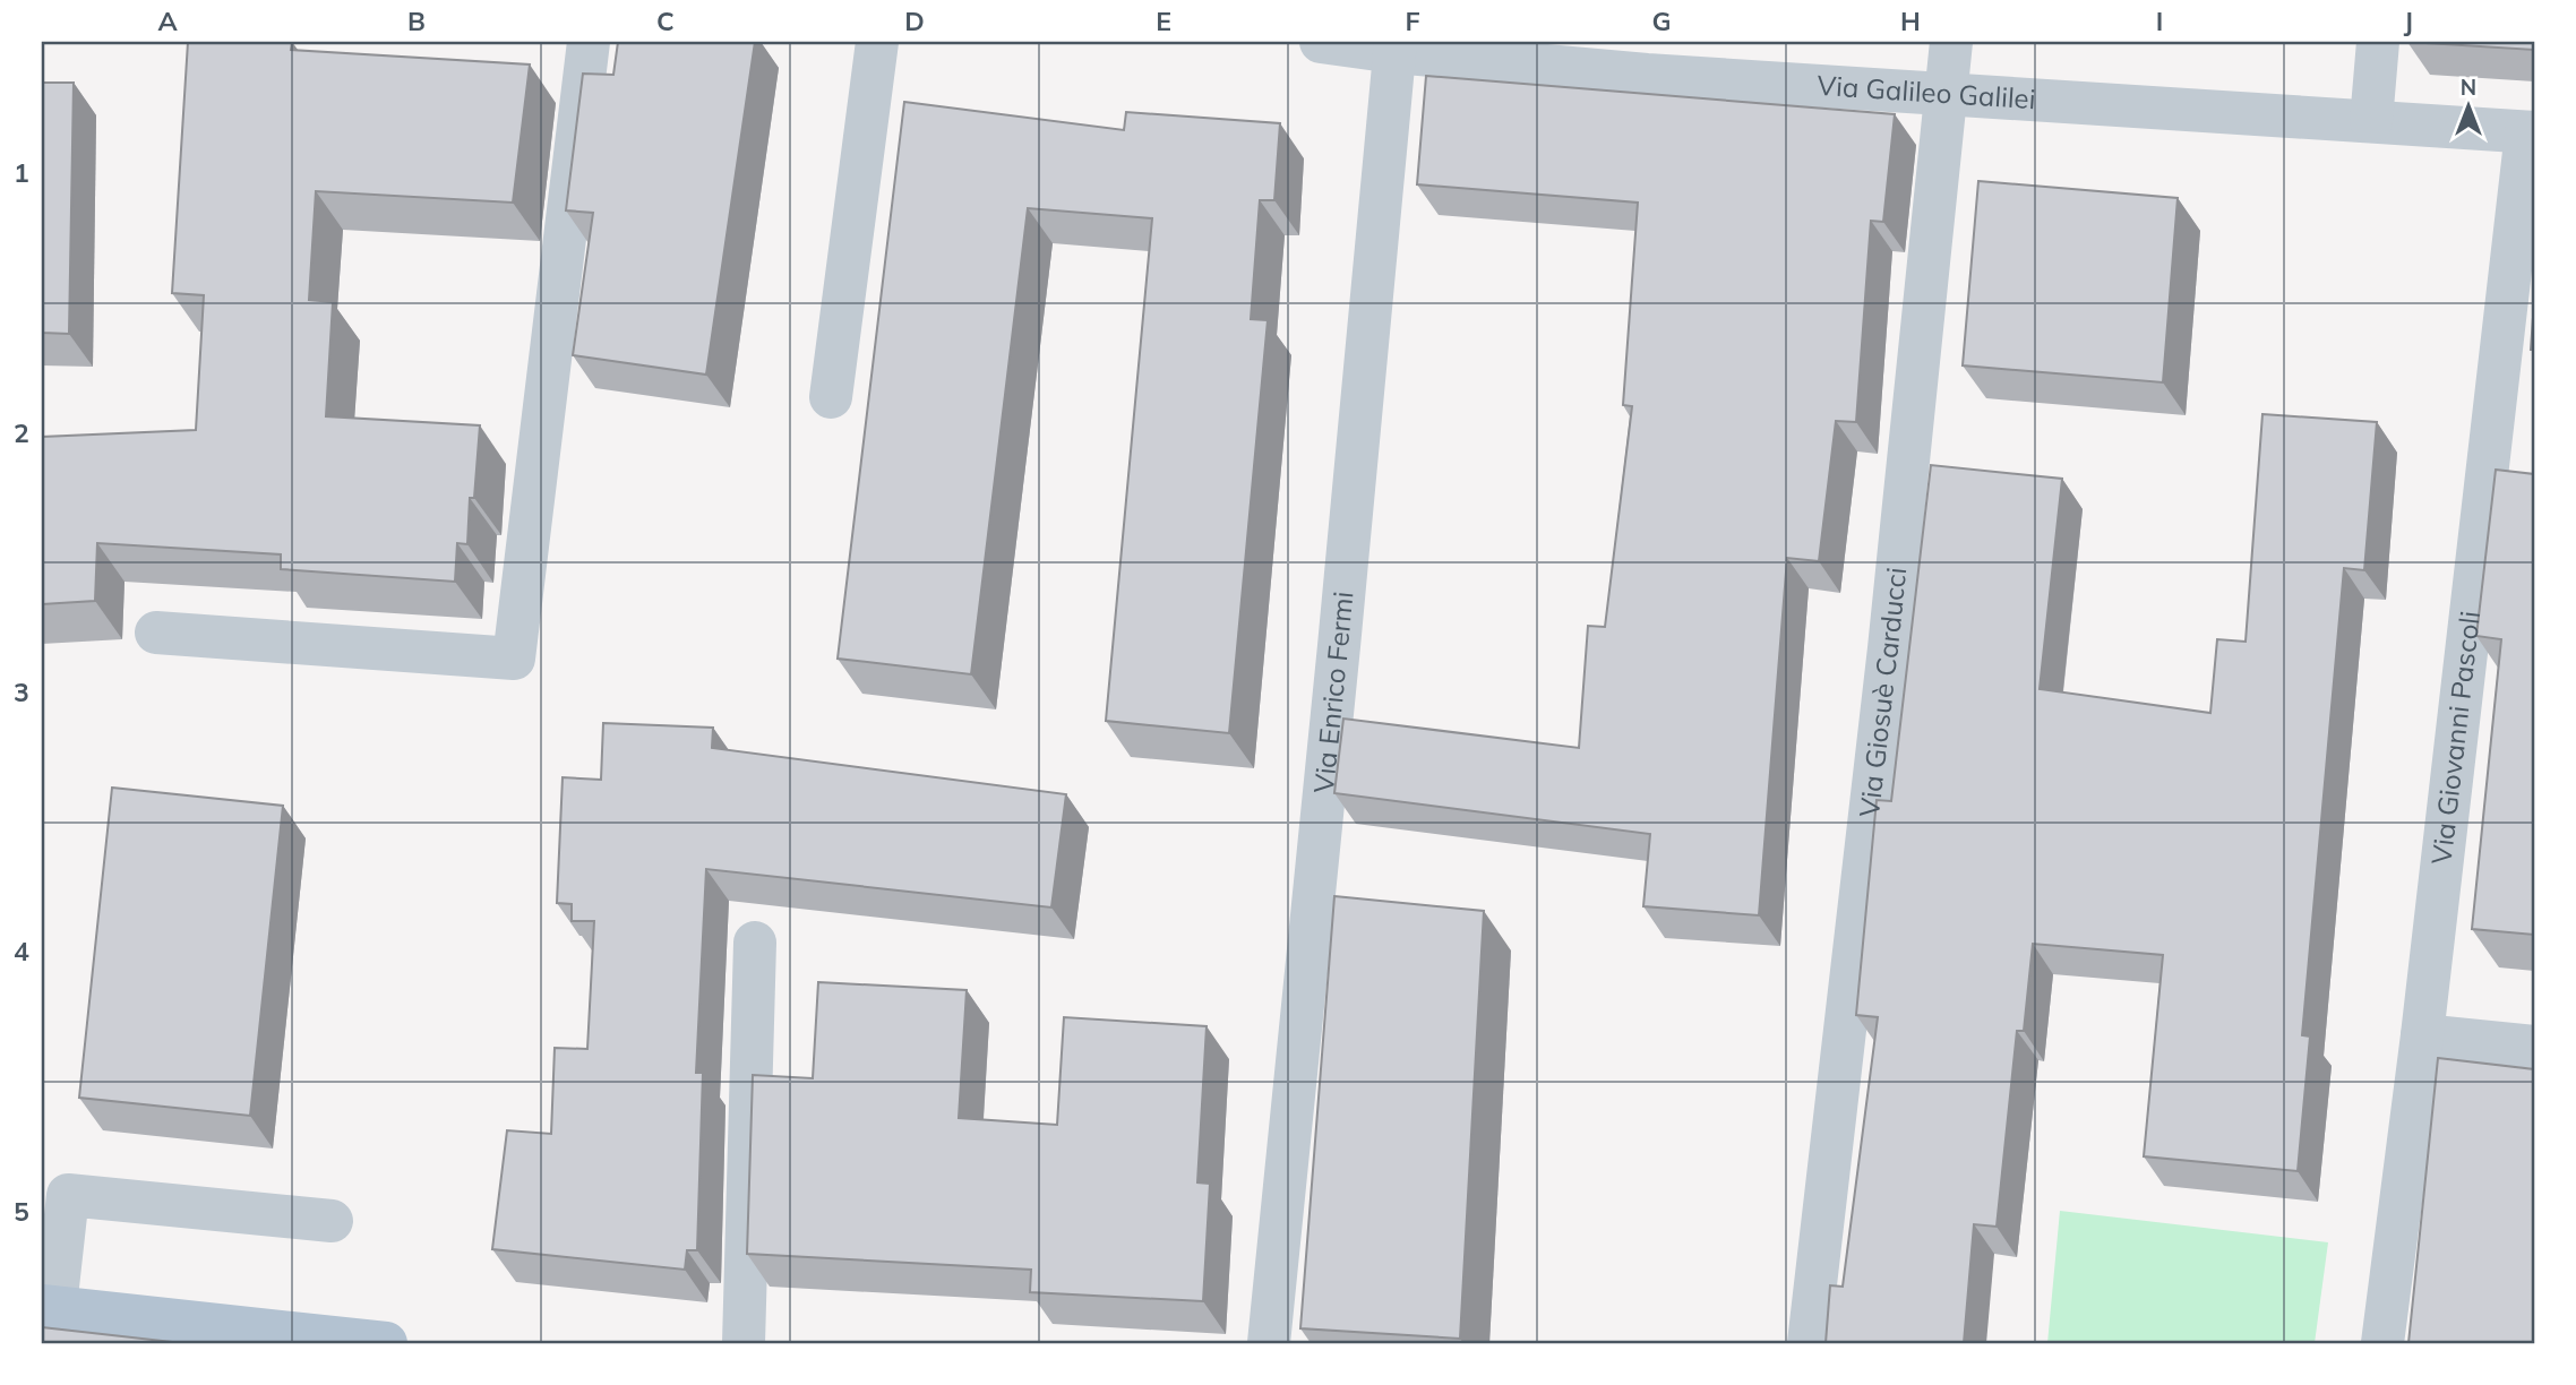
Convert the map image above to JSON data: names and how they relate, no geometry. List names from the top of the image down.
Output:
{
  "streets": {
    "street": [
      "Via Galileo Galilei",
      "Via Enrico Fermi",
      "Via Giosuè Carducci",
      "Via Giovanni Pascoli"
    ]
  },
  "crossings": [
    ["Via Galileo Galilei", "Via Enrico Fermi"],
    ["Via Galileo Galilei", "Via Giosuè Carducci"],
    ["Via Galileo Galilei", "Via Giovanni Pascoli"]
  ],
  "north": "top",
  "grid": {
    "columns": [
      "A",
      "B",
      "C",
      "D",
      "E",
      "F",
      "G",
      "H",
      "I",
      "J"
    ],
    "rows": [
      "1",
      "2",
      "3",
      "4",
      "5"
    ]
  }
}
